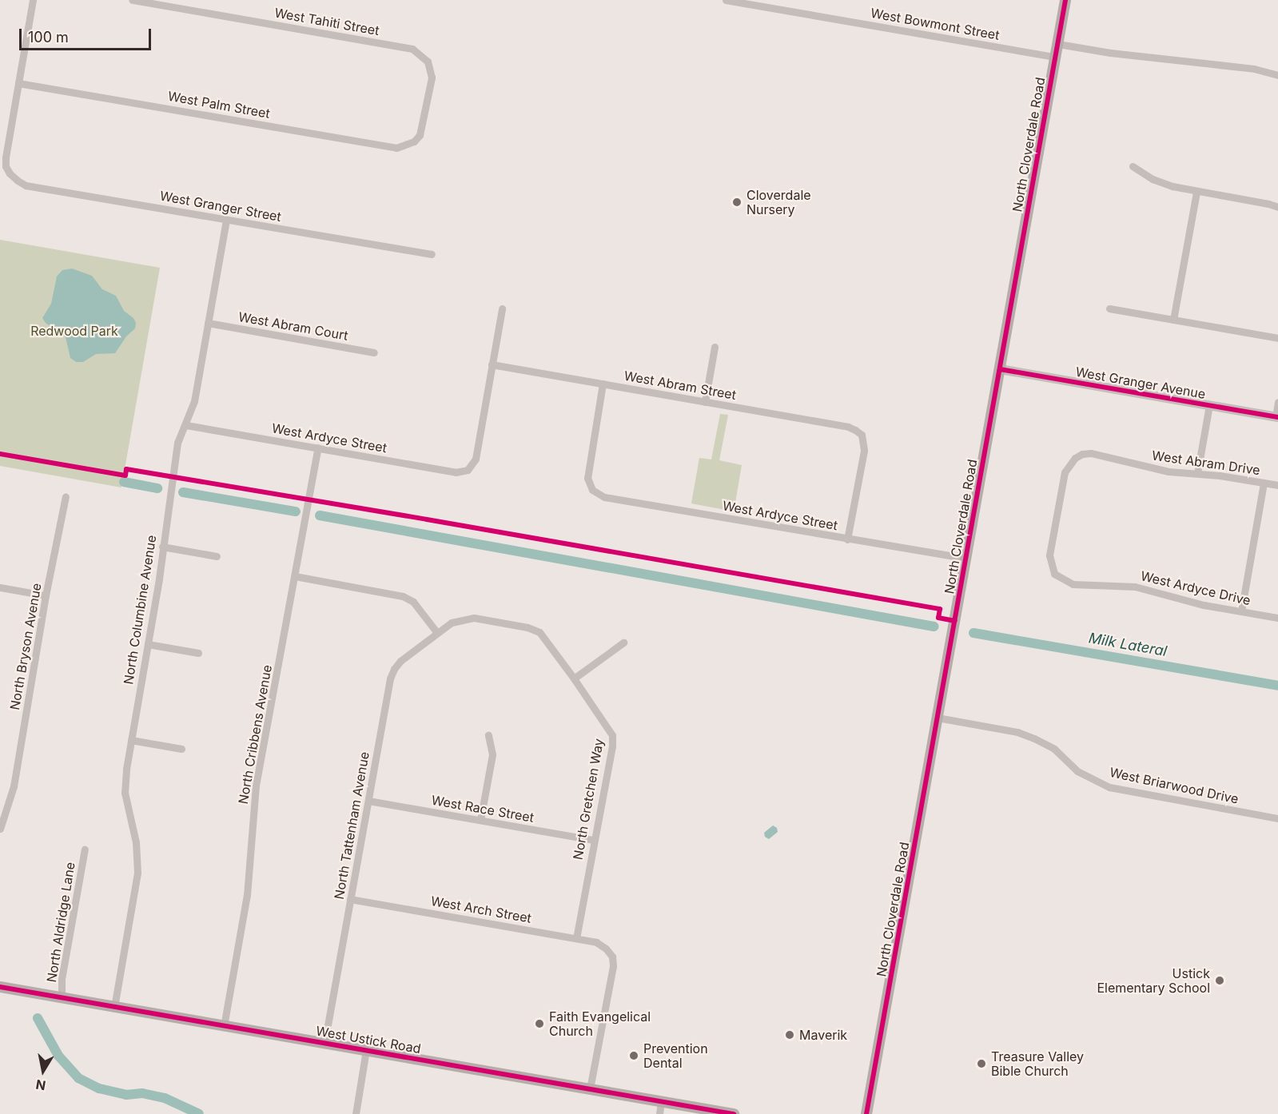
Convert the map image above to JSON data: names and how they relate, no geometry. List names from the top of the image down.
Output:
{
  "streets": {
    "main road": ["North Cloverdale Road", "West Ustick Road"],
    "street": [
      "West Tahiti Street",
      "West Bowmont Street",
      "West Palm Street",
      "West Granger Street",
      "West Abram Court",
      "West Granger Avenue",
      "West Abram Street",
      "West Ardyce Street",
      "West Abram Drive",
      "West Ardyce Drive",
      "North Columbine Avenue",
      "North Bryson Avenue",
      "North Cribbens Avenue",
      "West Briarwood Drive",
      "North Gretchen Way",
      "West Race Street",
      "North Tattenham Avenue",
      "West Arch Street",
      "North Aldridge Lane"
    ]
  },
  "crossings": [
    ["West Tahiti Street", "West Palm Street"],
    ["West Bowmont Street", "North Cloverdale Road"],
    ["West Palm Street", "West Granger Street"],
    ["North Cloverdale Road", "West Granger Avenue"],
    ["North Cloverdale Road", "West Ardyce Street"],
    ["North Cloverdale Road", "West Briarwood Drive"],
    ["West Granger Street", "North Columbine Avenue"],
    ["West Abram Court", "North Columbine Avenue"],
    ["West Abram Street", "West Ardyce Street"],
    ["West Ardyce Street", "North Columbine Avenue"],
    ["West Ardyce Street", "North Cribbens Avenue"],
    ["West Abram Drive", "West Ardyce Drive"],
    ["North Columbine Avenue", "West Ustick Road"],
    ["North Cribbens Avenue", "West Ustick Road"],
    ["North Gretchen Way", "West Race Street"],
    ["North Gretchen Way", "North Tattenham Avenue"],
    ["North Gretchen Way", "West Arch Street"],
    ["West Race Street", "North Tattenham Avenue"],
    ["North Tattenham Avenue", "West Arch Street"],
    ["North Tattenham Avenue", "West Ustick Road"],
    ["West Arch Street", "West Ustick Road"],
    ["North Aldridge Lane", "West Ustick Road"]
  ],
  "water": ["Milk Lateral"],
  "parks": ["Redwood Park"],
  "places": [
    "Cloverdale Nursery",
    "Ustick Elementary School",
    "Faith Evangelical Church",
    "Maverik",
    "Prevention Dental",
    "Treasure Valley Bible Church"
  ],
  "scale_bar": "100 m",
  "north": "bottom"
}
